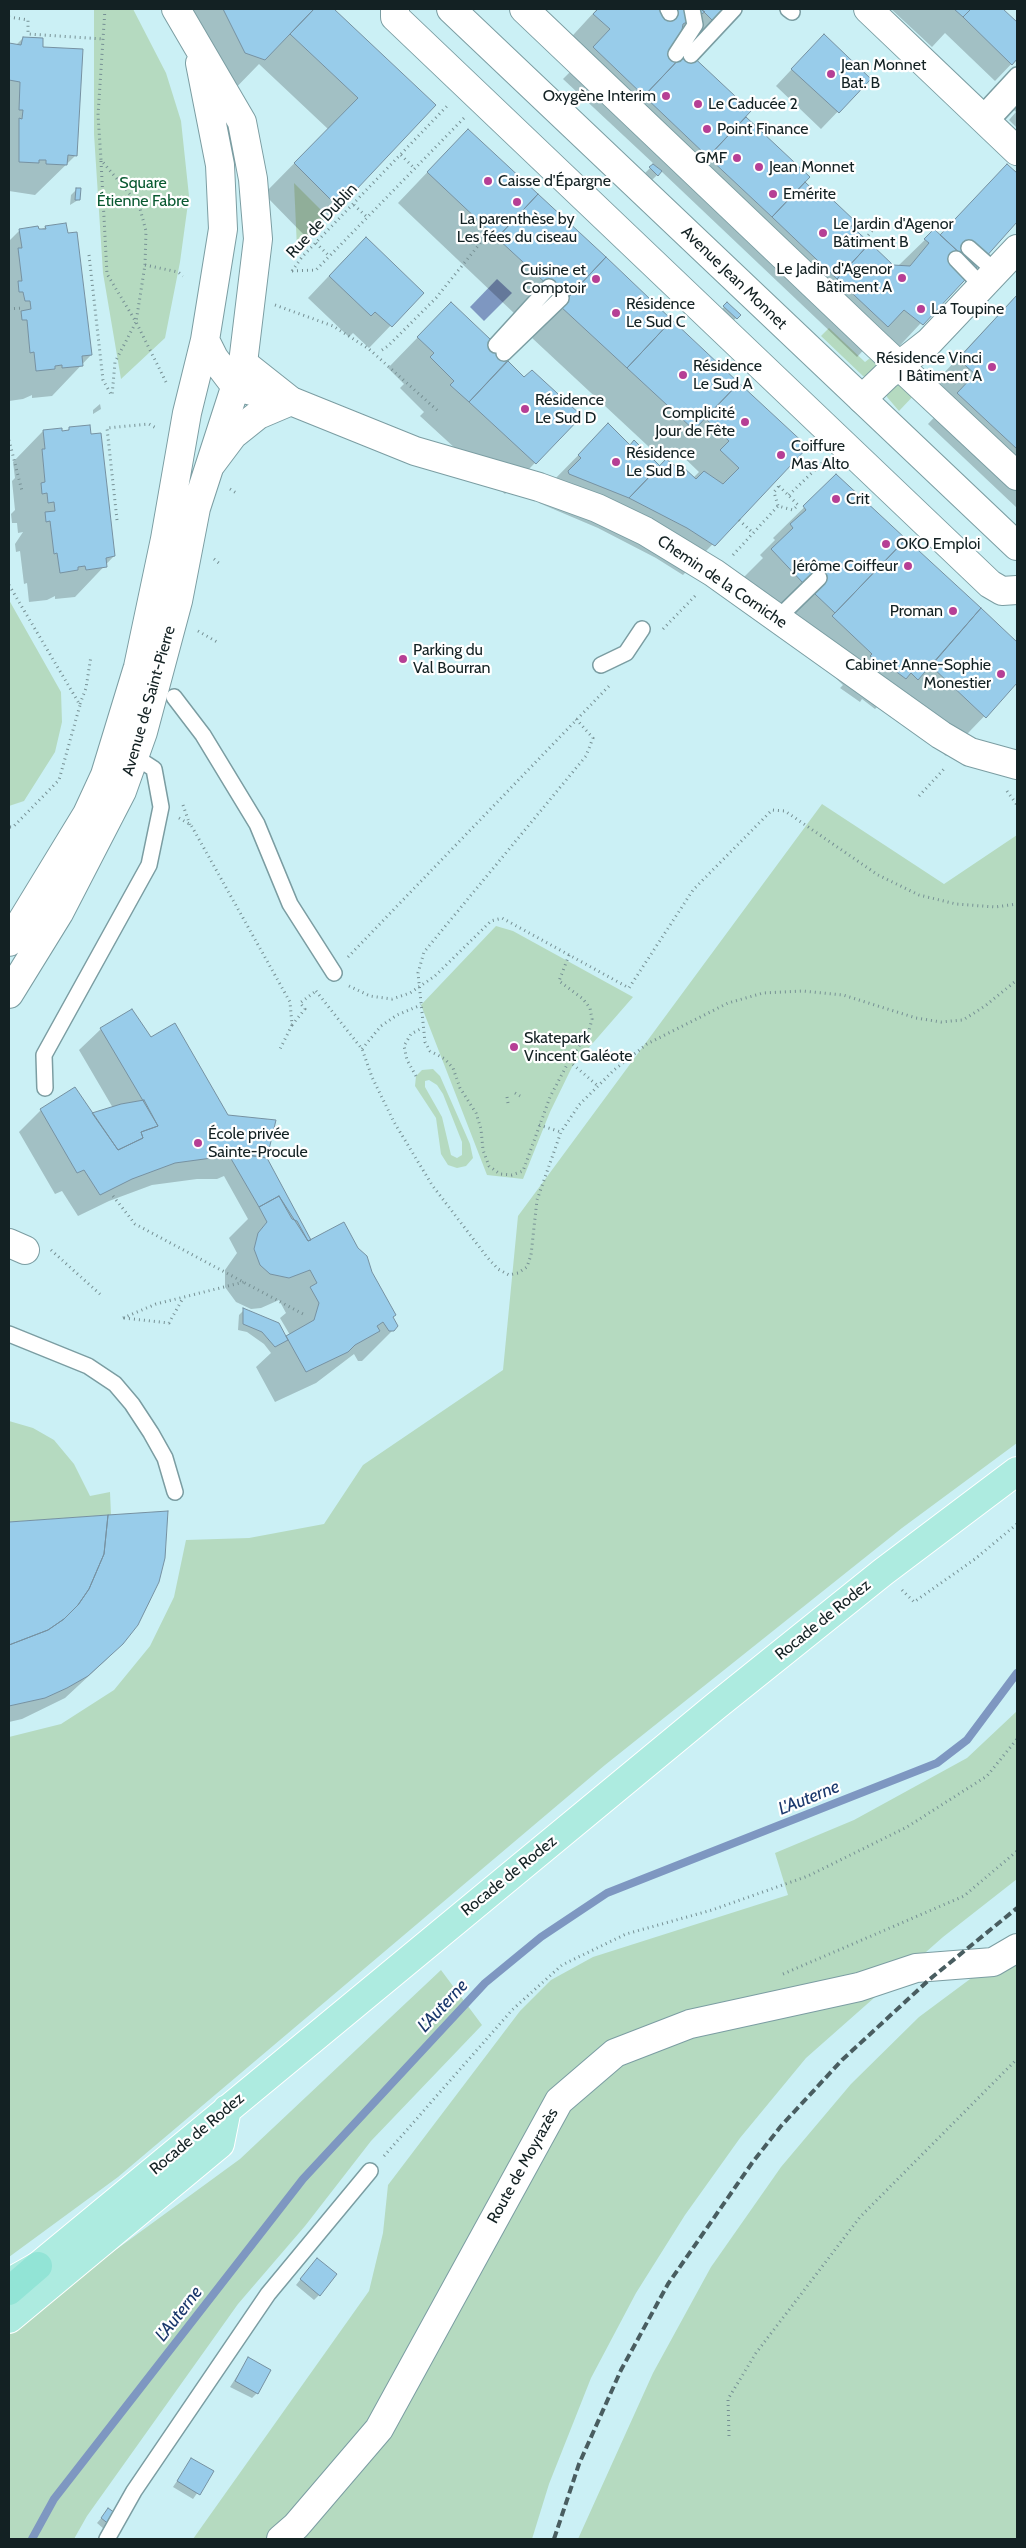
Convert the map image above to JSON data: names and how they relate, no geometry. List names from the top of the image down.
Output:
{
  "streets": {
    "highway": ["Rocade de Rodez"],
    "street": [
      "Avenue Jean Monnet",
      "Chemin de la Corniche",
      "Avenue de Saint-Pierre",
      "Route de Moyrazès"
    ],
    "path": ["Rue de Dublin"]
  },
  "crossings": [
    ["Chemin de la Corniche", "Avenue de Saint-Pierre"]
  ],
  "water": ["L'Auterne"],
  "parks": ["Square Étienne Fabre"],
  "places": [
    "Jean Monnet Bat. B",
    "Oxygène Interim",
    "Le Caducée 2",
    "Point Finance",
    "GMF",
    "Jean Monnet",
    "Caisse d'Épargne",
    "Emérite",
    "La parenthèse by Les fées du ciseau",
    "Le Jardin d'Agenor Bâtiment B",
    "Le Jadin d'Agenor Bâtiment A",
    "Cuisine et Comptoir",
    "La Toupine",
    "Résidence Le Sud C",
    "Résidence Vinci I Bâtiment A",
    "Résidence Le Sud A",
    "Résidence Le Sud D",
    "Complicité Jour de Fête",
    "Coiffure Mas Alto",
    "Résidence Le Sud B",
    "Crit",
    "OKO Emploi",
    "Jérôme Coiffeur",
    "Proman",
    "Parking du Val Bourran",
    "Cabinet Anne-Sophie Monestier",
    "Skatepark Vincent Galéote",
    "École privée Sainte-Procule"
  ]
}
